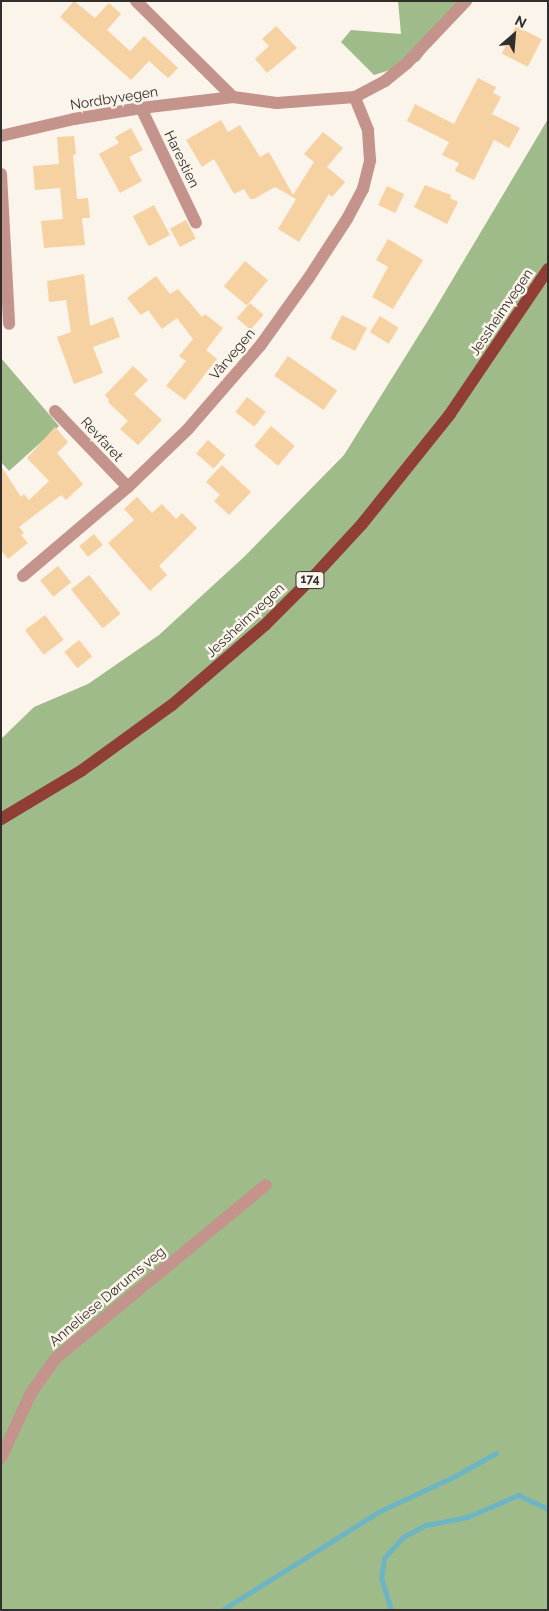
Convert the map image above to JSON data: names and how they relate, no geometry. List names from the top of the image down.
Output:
{
  "streets": {
    "main road": ["Jessheimvegen", "174"],
    "street": [
      "Nordbyvegen",
      "Harestien",
      "Vårvegen",
      "Revfaret",
      "Anneliese Dørums veg"
    ]
  },
  "crossings": [
    ["Nordbyvegen", "Harestien"],
    ["Nordbyvegen", "Vårvegen"],
    ["Vårvegen", "Revfaret"]
  ],
  "north": "top right"
}
